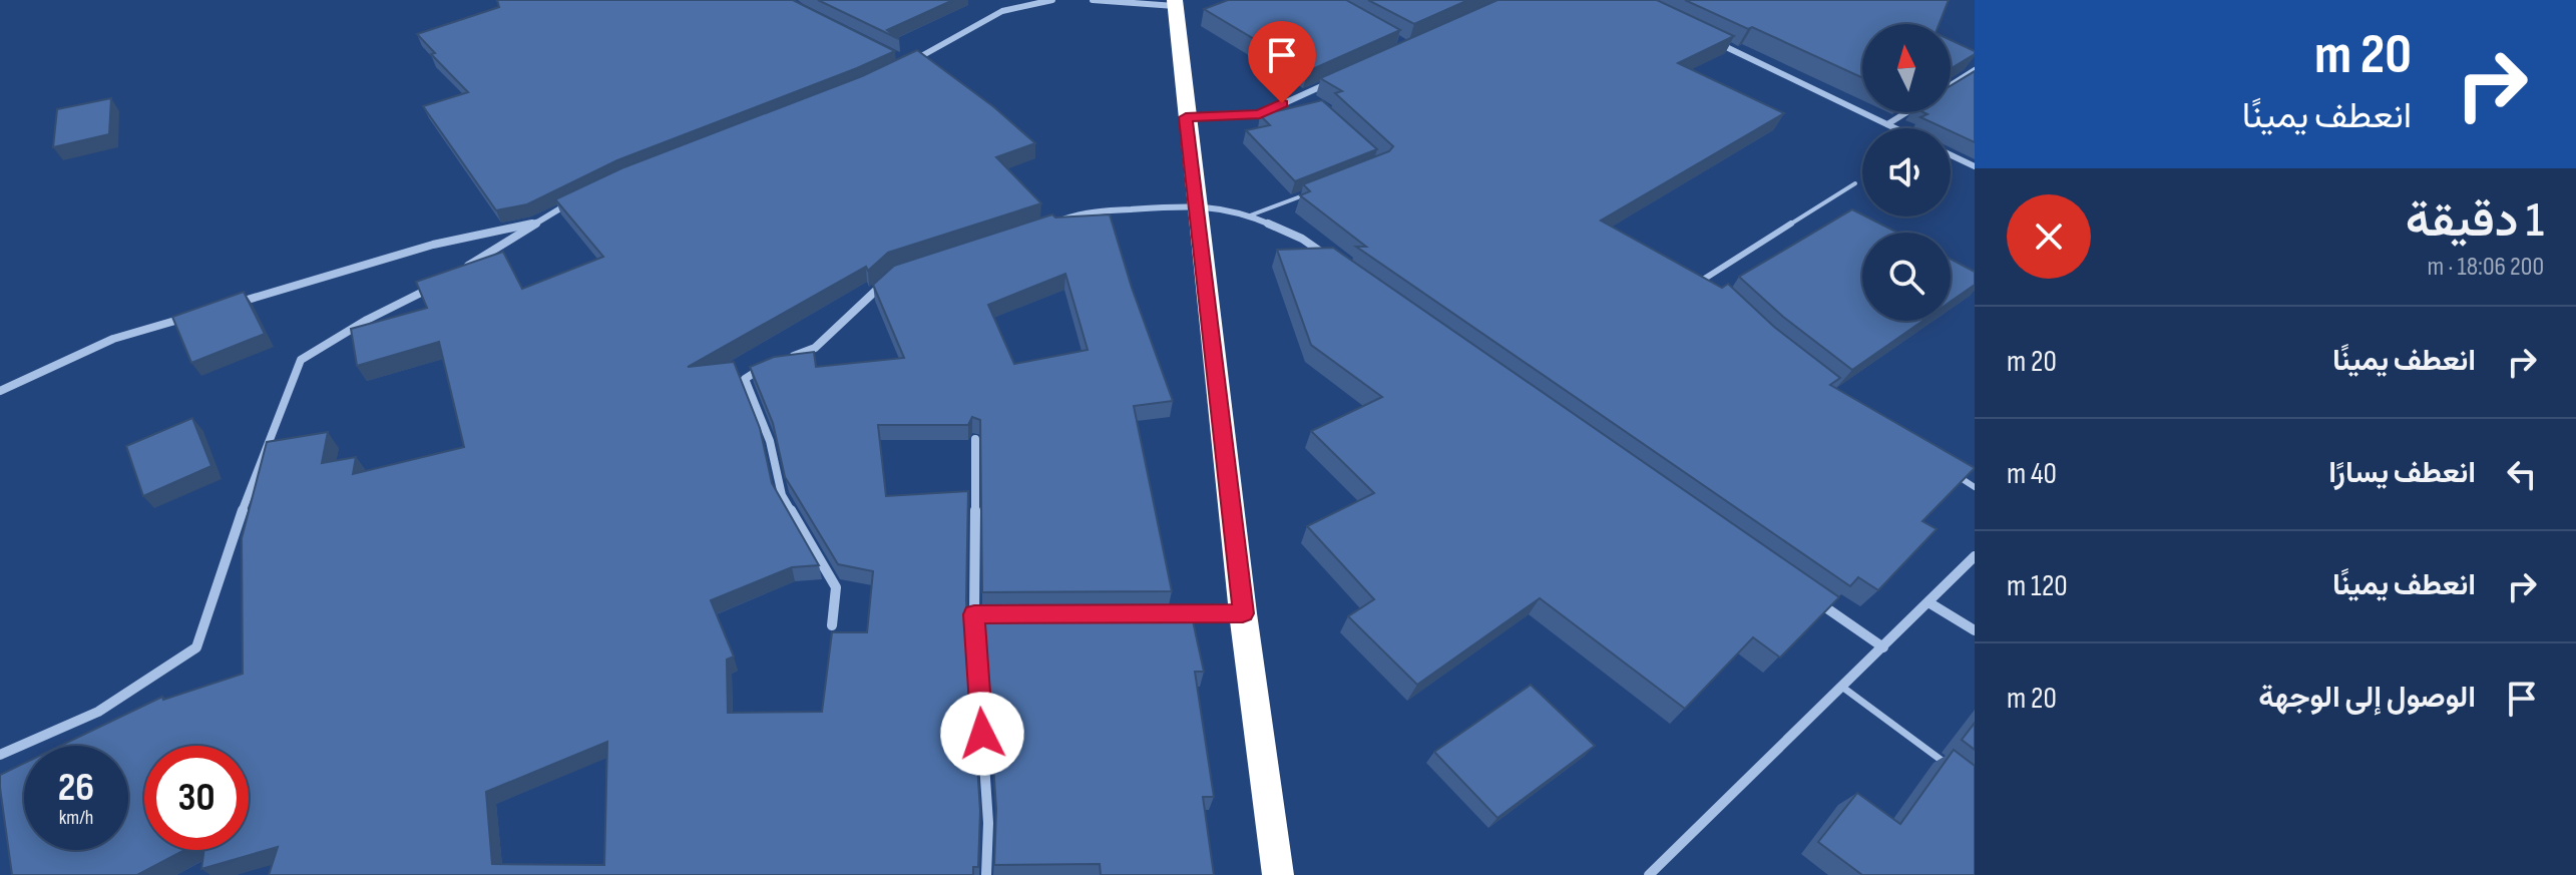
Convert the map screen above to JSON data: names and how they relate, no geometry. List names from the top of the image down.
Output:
{
  "north": "top",
  "page": {
    "turn": ["20 m", "انعطف يمينًا"],
    "heading": ["1 دقيقة", "200 m · 18:06"],
    "list": [
      {
        "name": "انعطف يمينًا",
        "value": "20 m"
      },
      {
        "name": "انعطف يسارًا",
        "value": "40 m"
      },
      {
        "name": "انعطف يمينًا",
        "value": "120 m"
      },
      {
        "name": "الوصول إلى الوجهة",
        "value": "20 m"
      }
    ],
    "speed": "26 km/h",
    "limit": "30"
  }
}
